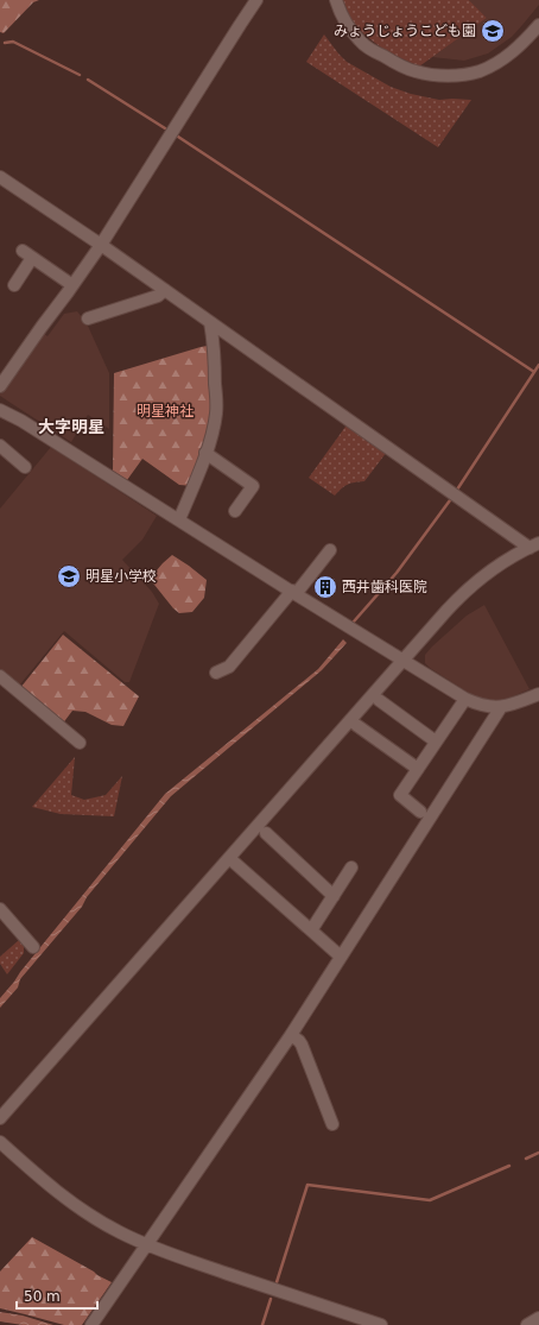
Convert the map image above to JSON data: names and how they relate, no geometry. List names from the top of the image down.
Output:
{
  "districts": ["大字明星"],
  "parks": ["明星神社"],
  "places": {
    "school or university": ["みょうじょうこども園", "明星小学校"],
    "building": ["西井歯科医院"]
  },
  "scale_bar": "50 m"
}
